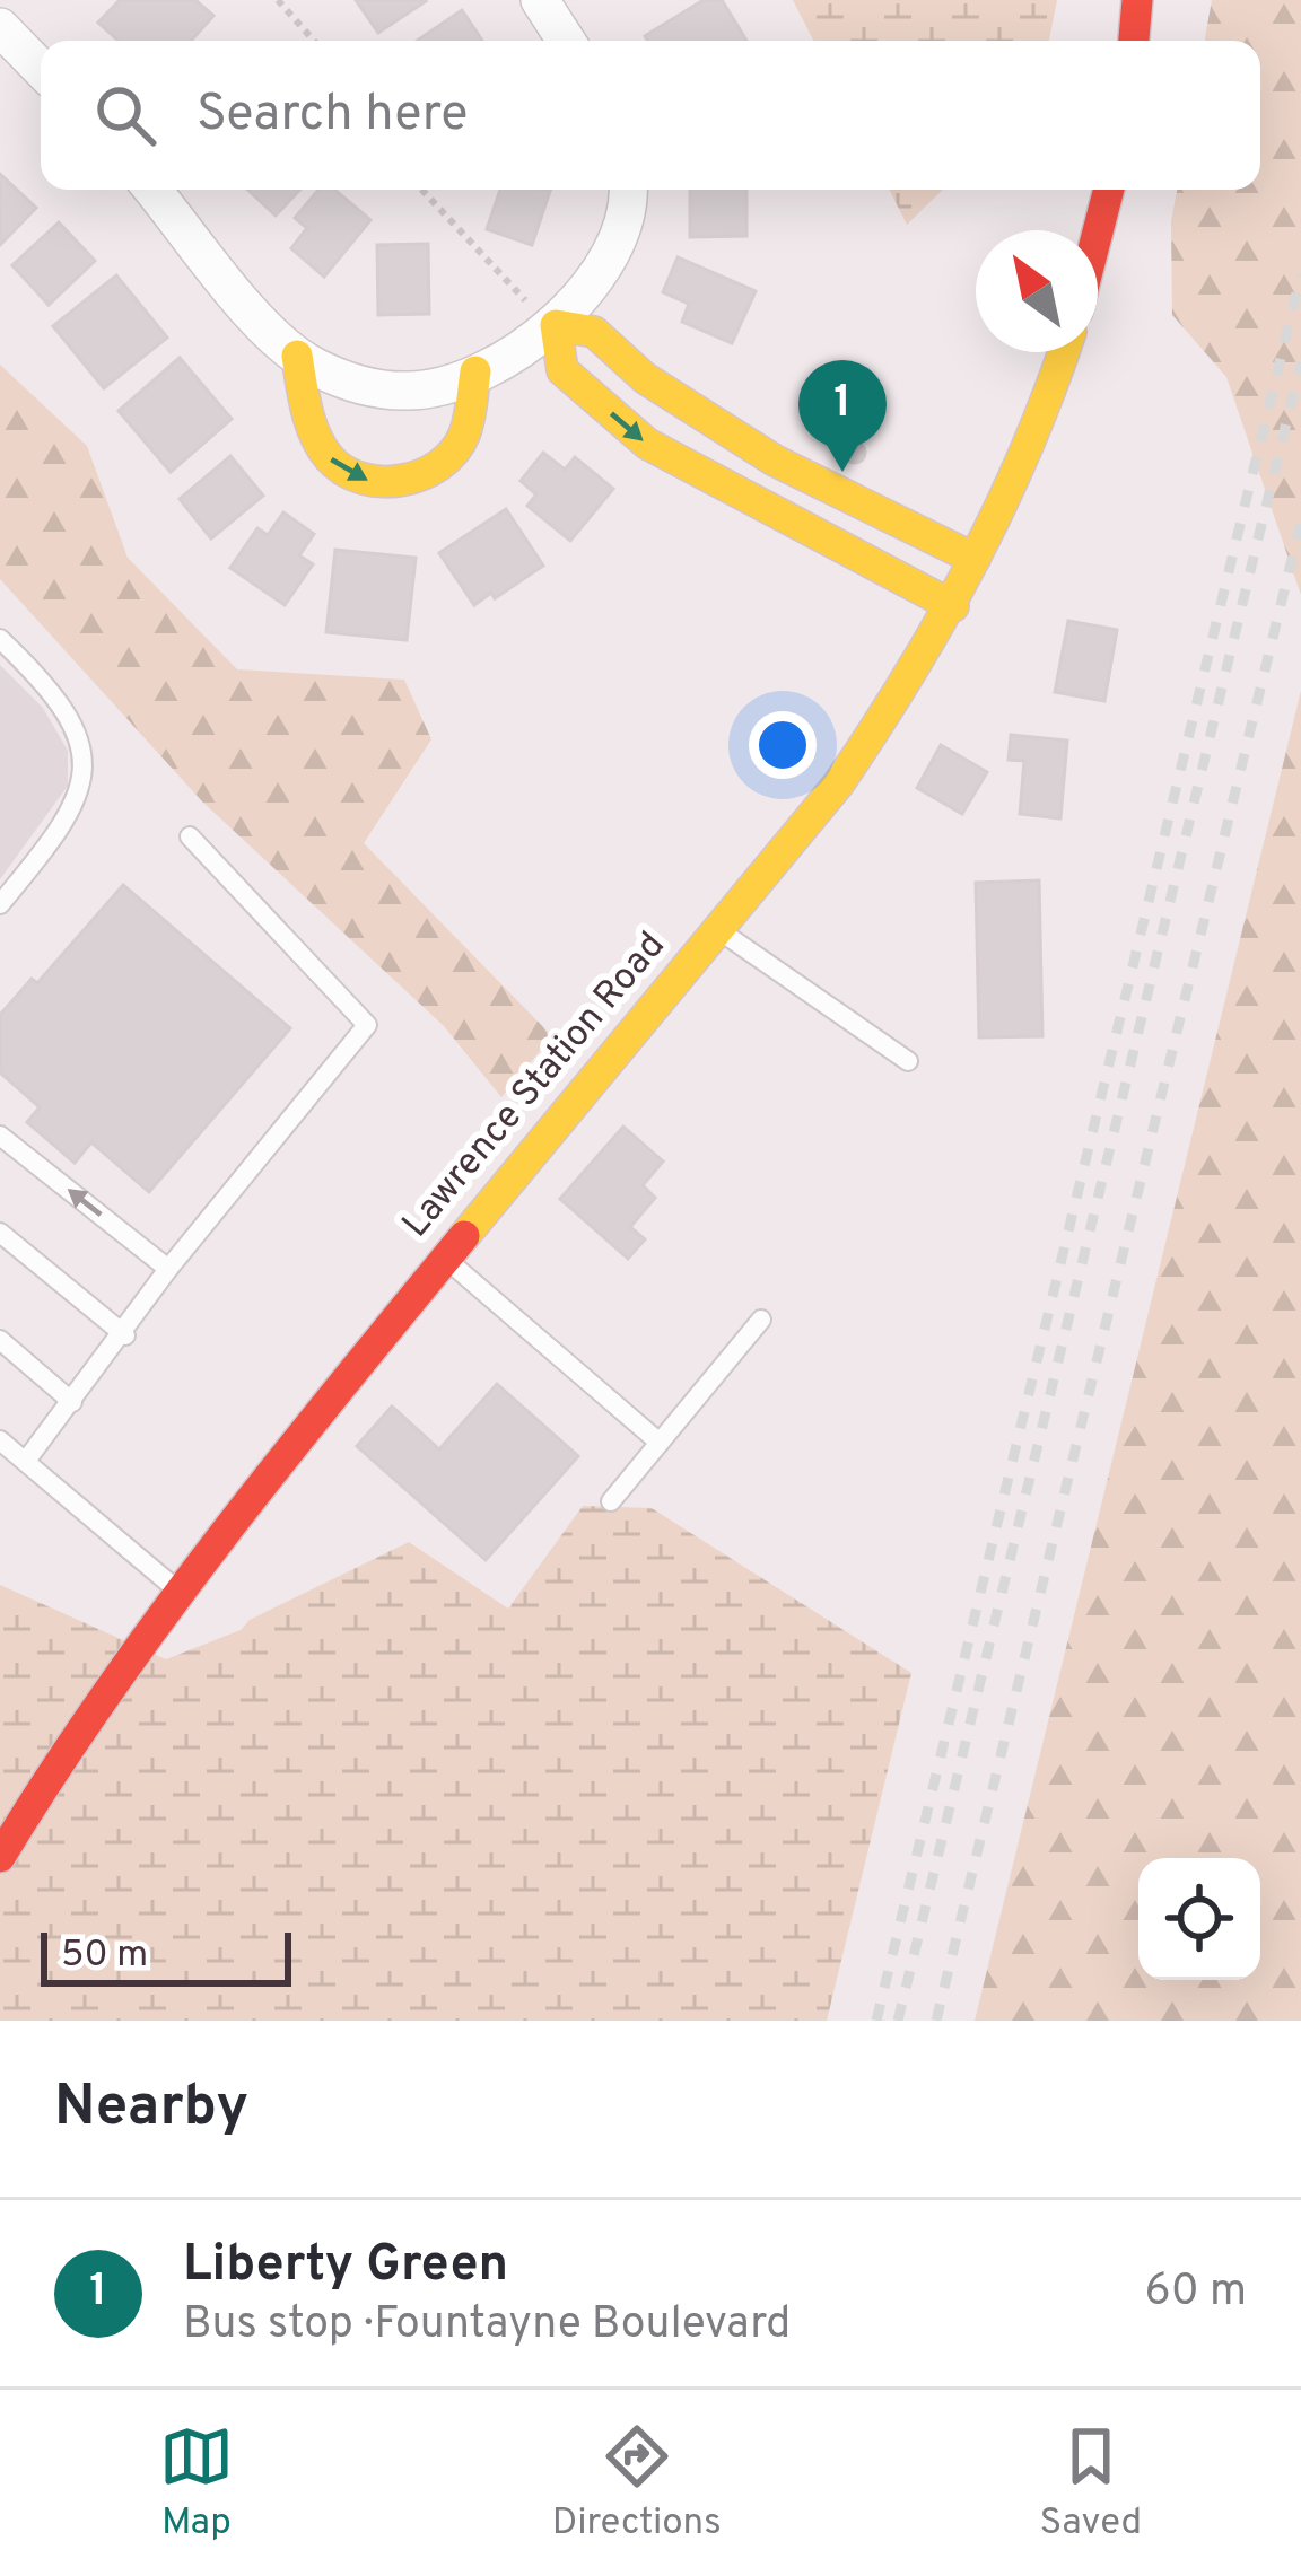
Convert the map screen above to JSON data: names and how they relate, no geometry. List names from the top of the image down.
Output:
{
  "streets": {
    "main road": ["Lawrence Station Road"]
  },
  "scale_bar": "50 m",
  "north": "top left",
  "page": {
    "search": "Search here",
    "pins": "1",
    "scale": "50 m",
    "heading": "Nearby",
    "list": [
      {
        "mark": "1",
        "name": "Liberty Green",
        "note": "Bus stop · Fountayne Boulevard",
        "value": "60 m"
      }
    ],
    "nav": ["Map", "Directions", "Saved"]
  }
}
